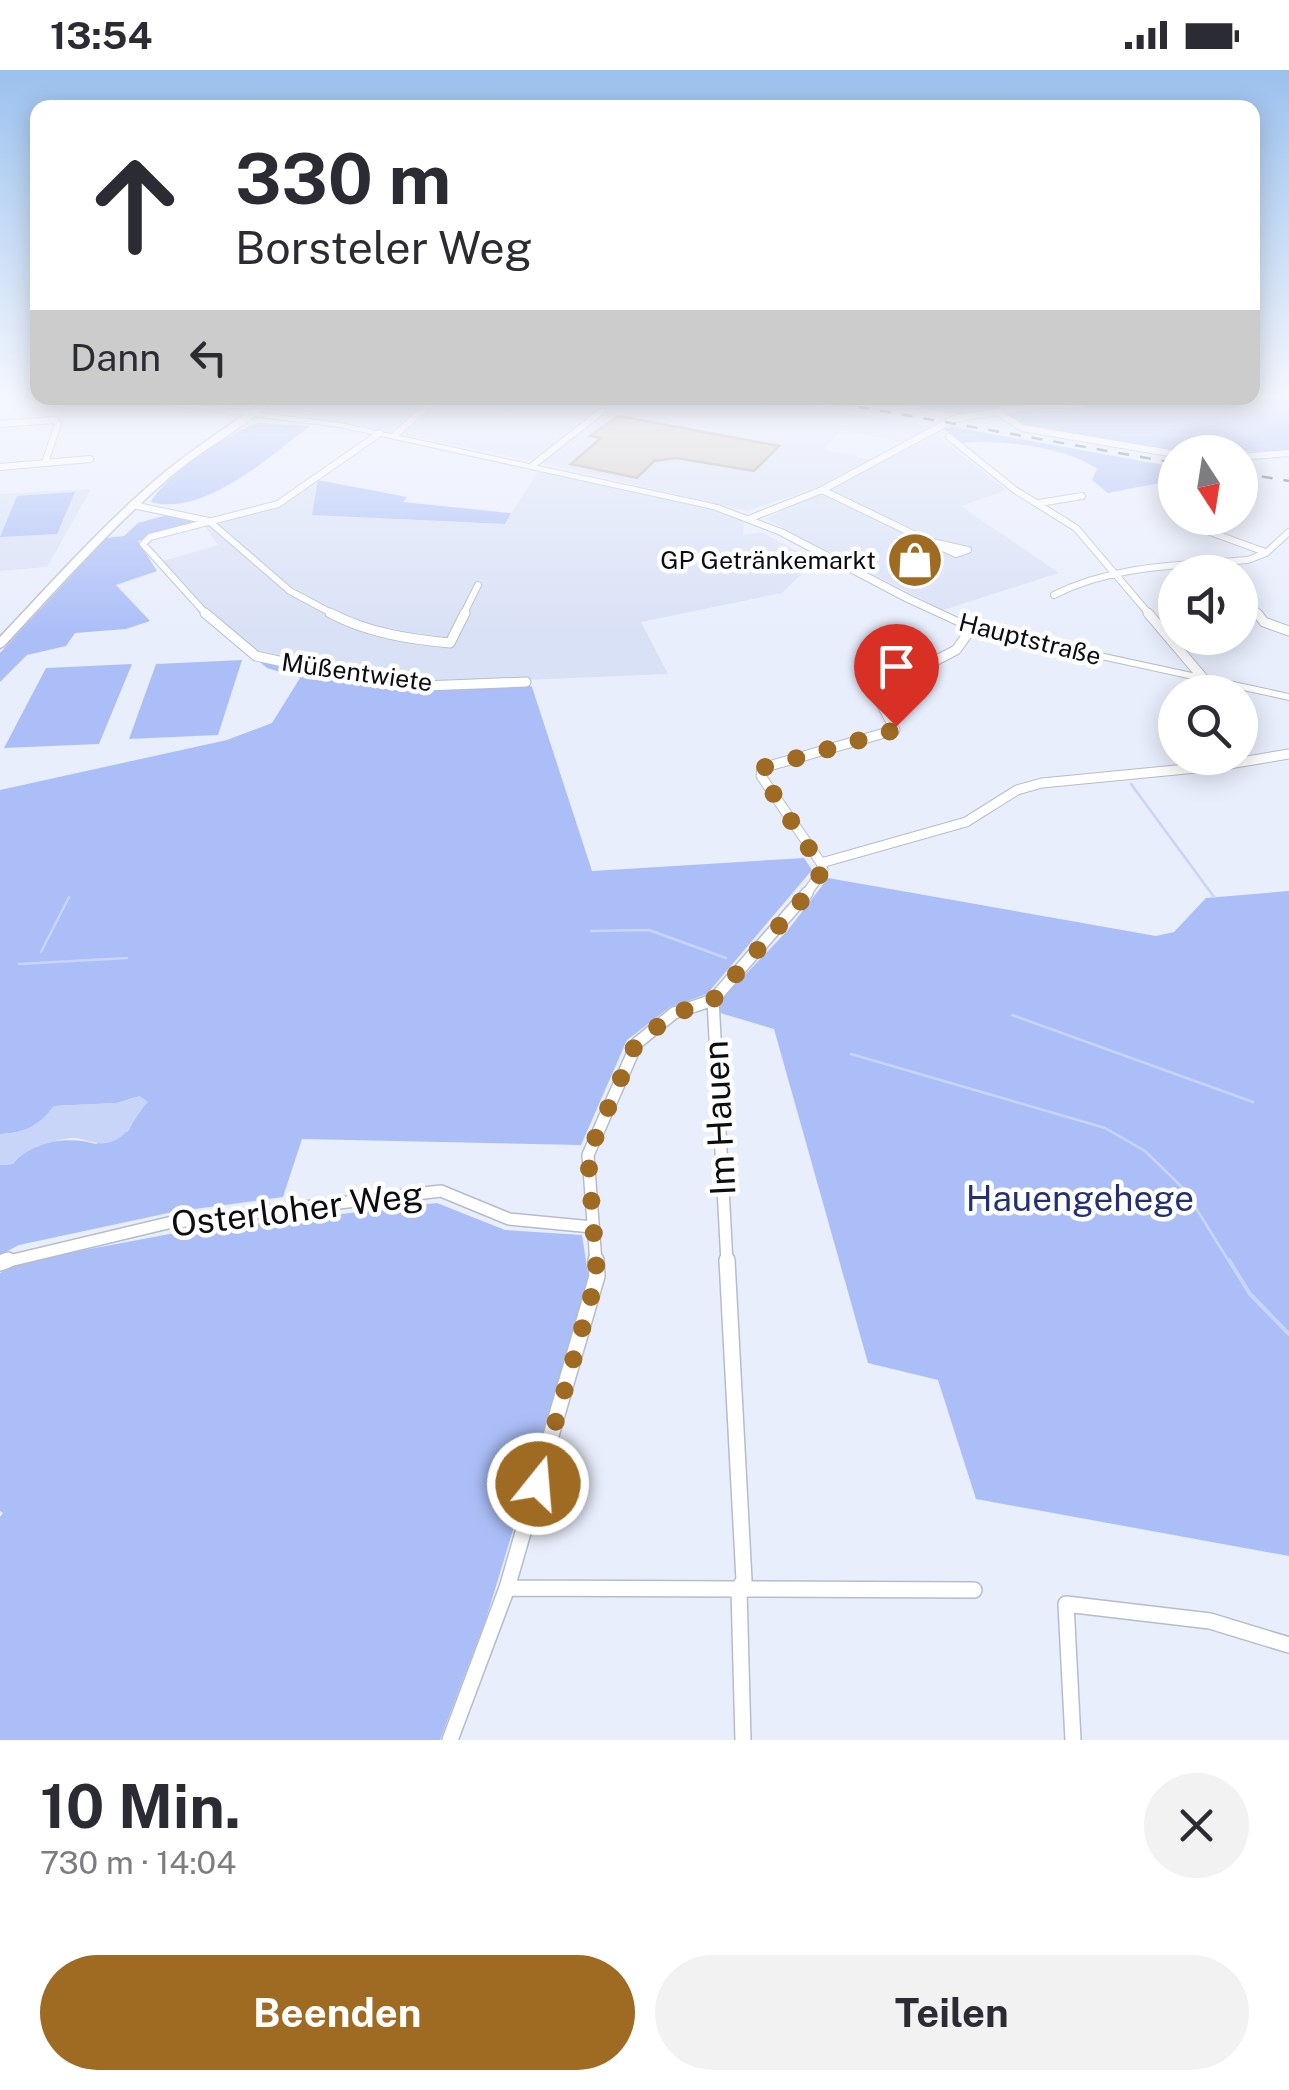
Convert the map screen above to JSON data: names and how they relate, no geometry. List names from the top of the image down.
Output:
{
  "streets": {
    "main road": ["Hauptstraße"],
    "street": ["Müßentwiete", "Im Hauen", "Osterloher Weg"]
  },
  "crossings": [
    ["Im Hauen", "Osterloher Weg"]
  ],
  "parks": ["Hauengehege"],
  "places": {
    "shop": ["GP Getränkemarkt"]
  },
  "north": "bottom",
  "page": {
    "status": "13:54",
    "turn": ["330 m", "Borsteler Weg"],
    "then": "Dann",
    "heading": ["10 Min.", "730 m · 14:04"],
    "buttons": ["Beenden", "Teilen"]
  }
}
